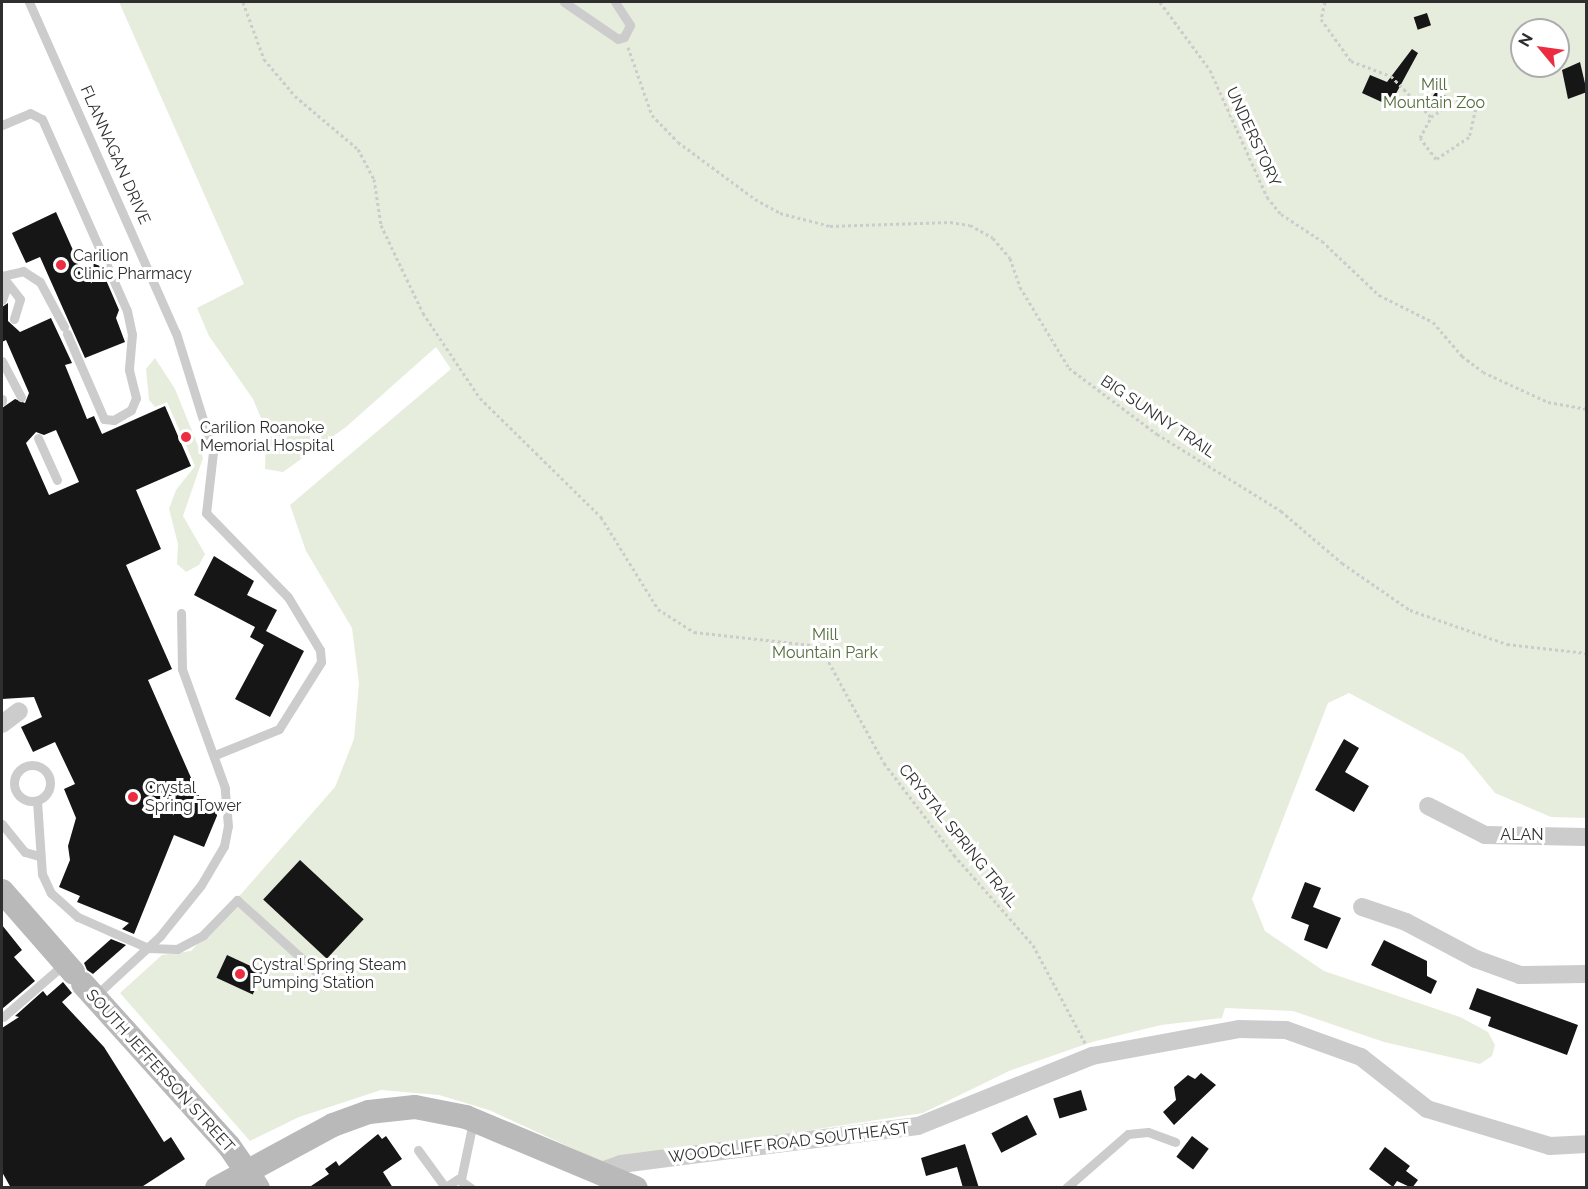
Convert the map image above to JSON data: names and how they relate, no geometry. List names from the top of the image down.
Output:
{
  "streets": {
    "street": ["ALAN", "SOUTH JEFFERSON STREET", "WOODCLIFF ROAD SOUTHEAST"],
    "lane": ["FLANNAGAN DRIVE"],
    "path": ["UNDERSTORY", "BIG SUNNY TRAIL", "CRYSTAL SPRING TRAIL"]
  },
  "crossings": [
    ["CRYSTAL SPRING TRAIL", "WOODCLIFF ROAD SOUTHEAST"]
  ],
  "parks": ["Mill Mountain Zoo", "Mill Mountain Park"],
  "places": [
    "Carilion Clinic Pharmacy",
    "Carilion Roanoke Memorial Hospital",
    "Crystal Spring Tower",
    "Cystral Spring Steam Pumping Station"
  ],
  "north": "top left"
}
